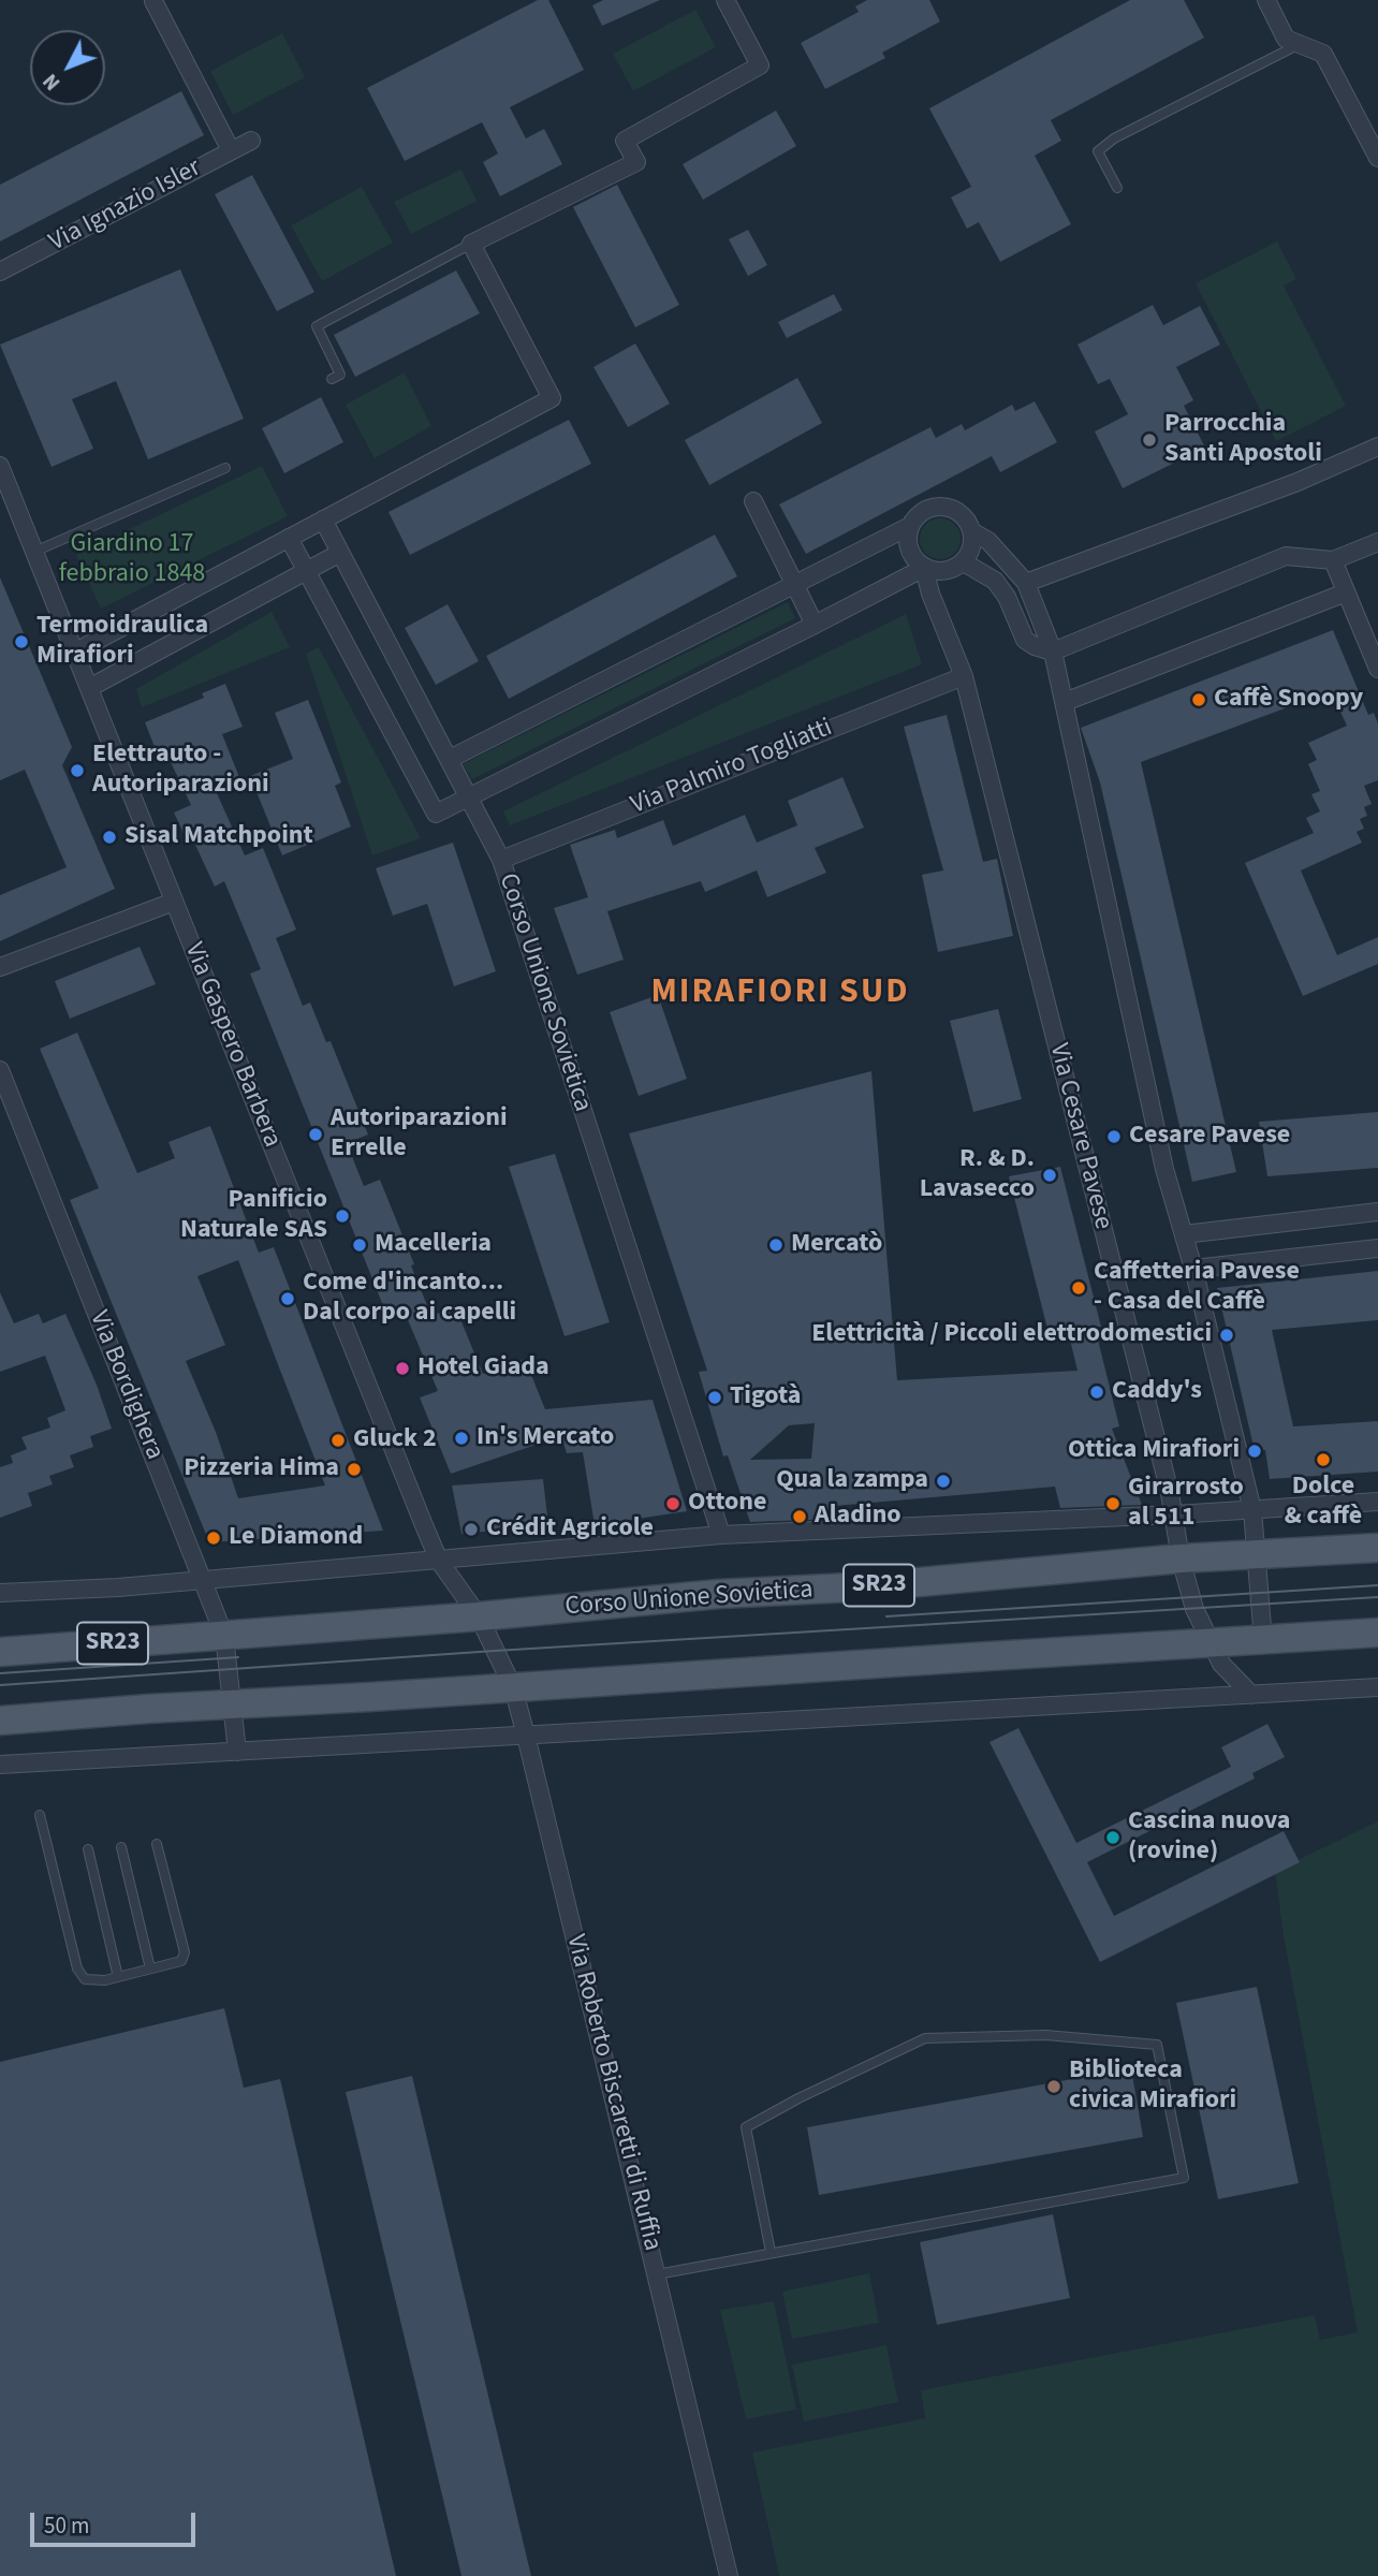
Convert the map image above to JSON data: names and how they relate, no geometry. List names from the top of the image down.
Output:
{
  "streets": {
    "main road": ["Corso Unione Sovietica", "SR23"],
    "street": [
      "Via Ignazio Isler",
      "Via Palmiro Togliatti",
      "Via Gaspero Barbera",
      "Via Cesare Pavese",
      "Via Bordighera",
      "Via Roberto Biscaretti di Ruffia"
    ]
  },
  "crossings": [
    ["Via Palmiro Togliatti", "Corso Unione Sovietica"],
    ["Via Palmiro Togliatti", "Via Cesare Pavese"],
    ["Corso Unione Sovietica", "Via Gaspero Barbera"],
    ["Corso Unione Sovietica", "Via Cesare Pavese"],
    ["Corso Unione Sovietica", "Via Bordighera"],
    ["Corso Unione Sovietica", "Via Roberto Biscaretti di Ruffia"],
    ["Via Gaspero Barbera", "Via Roberto Biscaretti di Ruffia"]
  ],
  "districts": ["MIRAFIORI SUD"],
  "parks": ["Giardino 17 febbraio 1848"],
  "places": [
    "Parrocchia Santi Apostoli",
    "Termoidraulica Mirafiori",
    "Caffè Snoopy",
    "Elettrauto - Autoriparazioni",
    "Sisal Matchpoint",
    "Autoriparazioni Errelle",
    "Cesare Pavese",
    "R. & D. Lavasecco",
    "Panificio Naturale SAS",
    "Macelleria",
    "Mercatò",
    "Caffetteria Pavese - Casa del Caffè",
    "Come d'incanto... Dal corpo ai capelli",
    "Elettricità / Piccoli elettrodomestici",
    "Hotel Giada",
    "Caddy's",
    "Tigotà",
    "In's Mercato",
    "Gluck 2",
    "Ottica Mirafiori",
    "Dolce & caffè",
    "Pizzeria Hima",
    "Qua la zampa",
    "Ottone",
    "Girarrosto al 511",
    "Aladino",
    "Crédit Agricole",
    "Le Diamond",
    "Cascina nuova (rovine)",
    "Biblioteca civica Mirafiori"
  ],
  "scale_bar": "50 m",
  "north": "bottom left"
}
